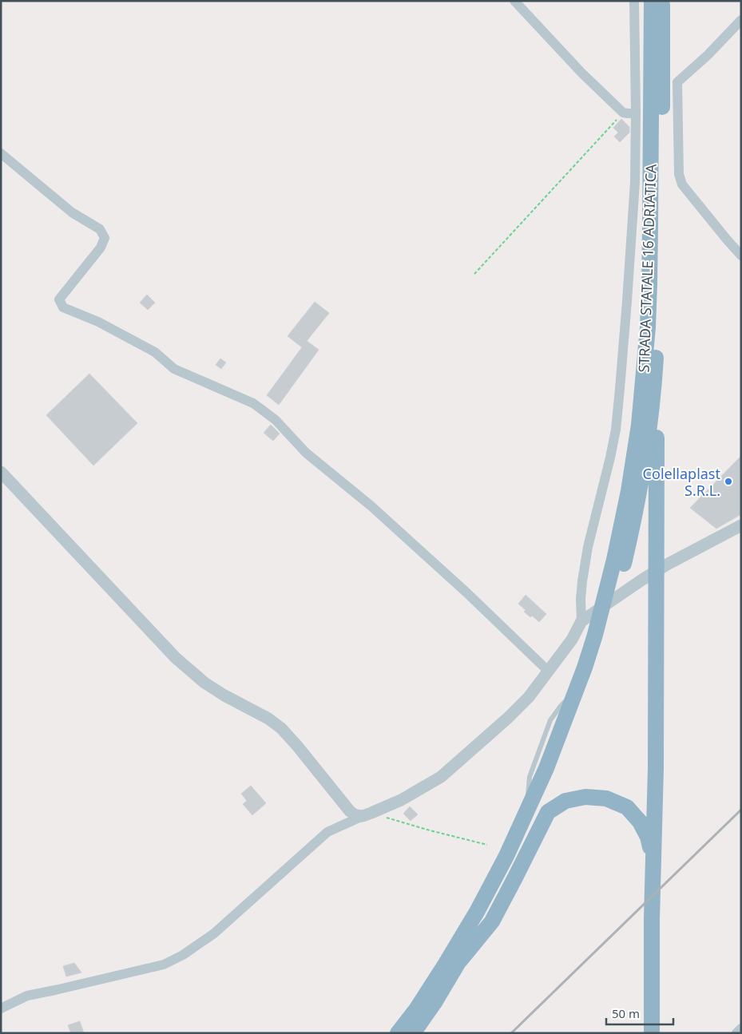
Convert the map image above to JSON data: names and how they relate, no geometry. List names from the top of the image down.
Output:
{
  "streets": {
    "highway": ["STRADA STATALE 16 ADRIATICA"]
  },
  "places": ["Colellaplast S.R.L."],
  "scale_bar": "50 m"
}
